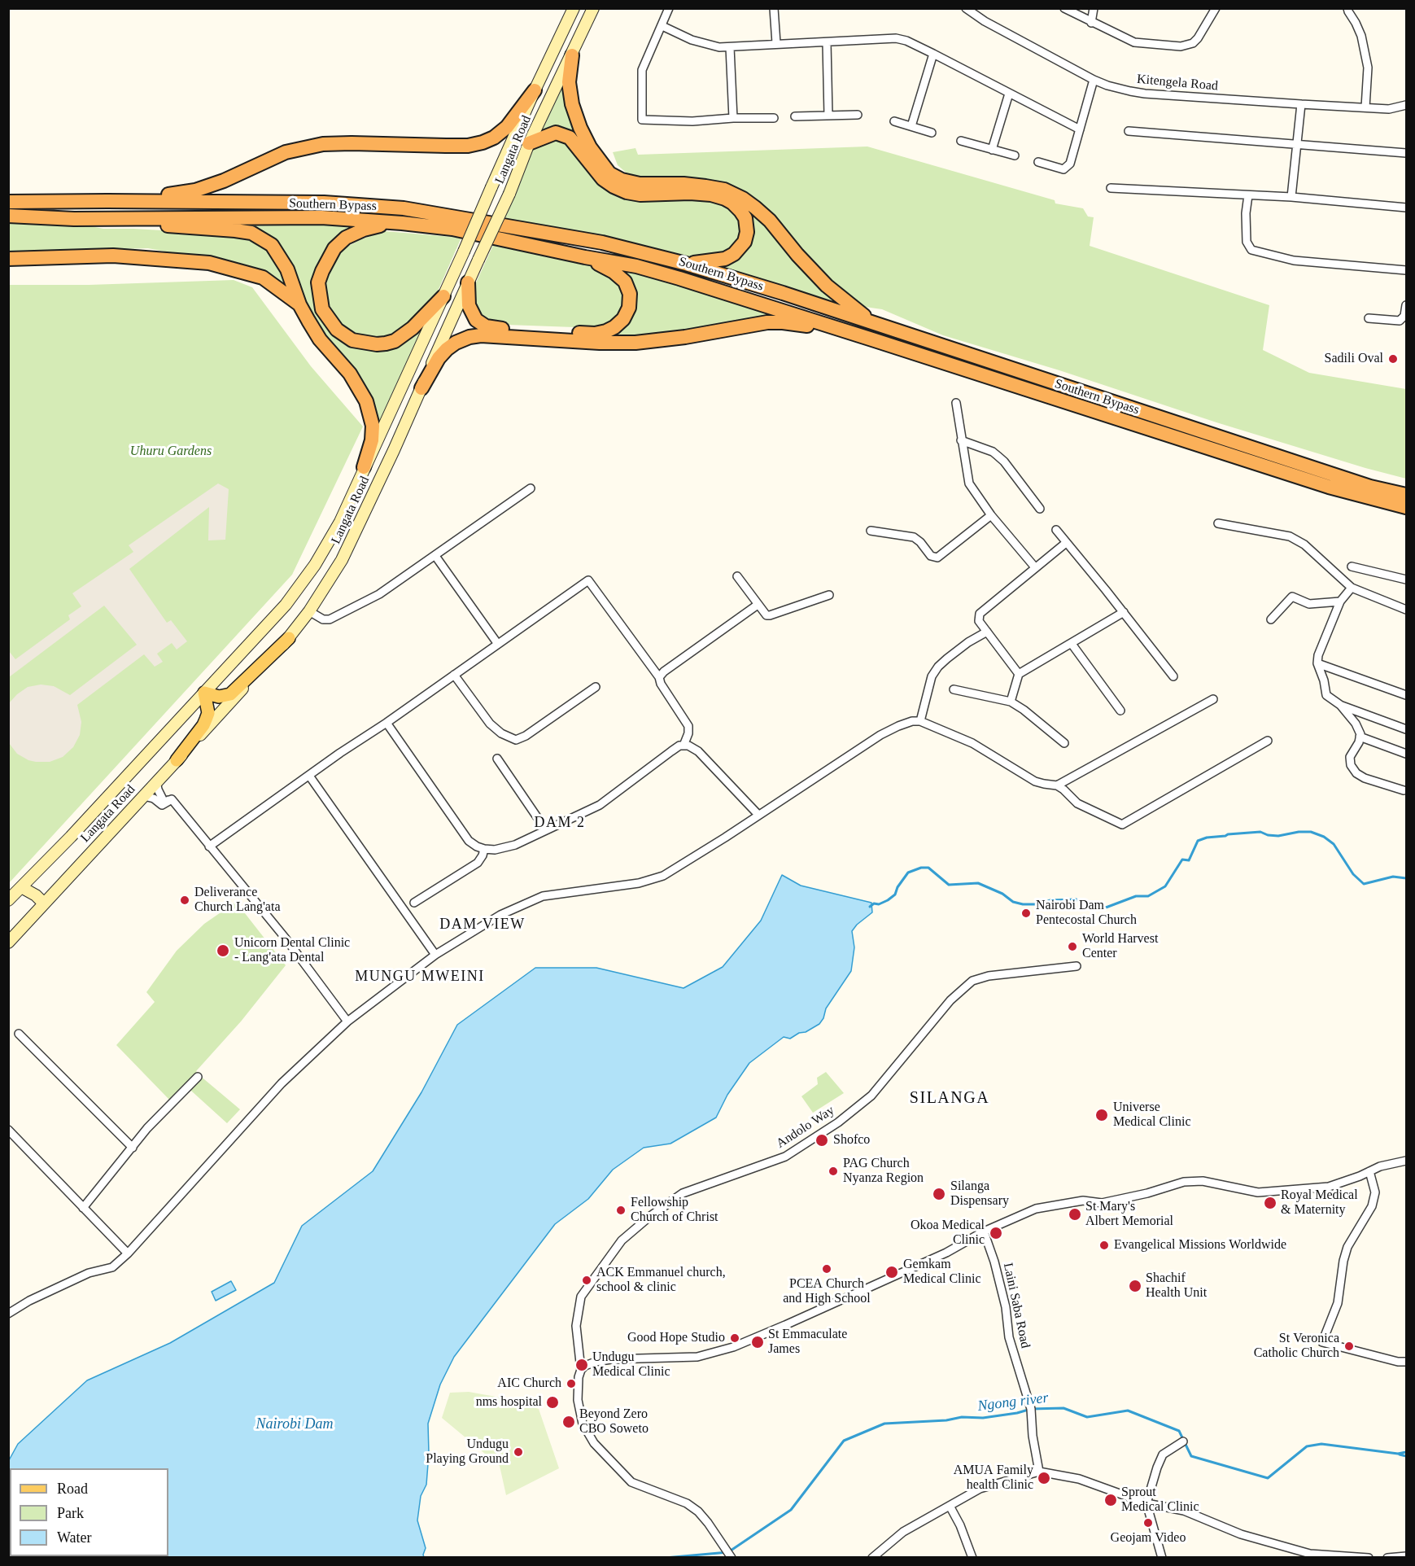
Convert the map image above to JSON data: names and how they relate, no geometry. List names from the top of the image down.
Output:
{
  "streets": {
    "highway": ["Southern Bypass"],
    "main road": ["Langata Road"],
    "street": ["Kitengela Road", "Andolo Way", "Laini Saba Road"]
  },
  "districts": [
    "DAM 2",
    "DAM VIEW",
    "MUNGU MWEINI",
    "SILANGA"
  ],
  "water": ["Ngong river", "Nairobi Dam"],
  "parks": ["Uhuru Gardens"],
  "places": [
    "Sadili Oval",
    "Deliverance Church Lang'ata",
    "Nairobi Dam Pentecostal Church",
    "World Harvest Center",
    "Unicorn Dental Clinic - Lang'ata Dental",
    "Universe Medical Clinic",
    "Shofco",
    "PAG Church Nyanza Region",
    "Silanga Dispensary",
    "Royal Medical & Maternity",
    "Fellowship Church of Christ",
    "St Mary's Albert Memorial",
    "Okoa Medical Clinic",
    "Evangelical Missions Worldwide",
    "PCEA Church and High School",
    "Gemkam Medical Clinic",
    "ACK Emmanuel church, school & clinic",
    "Shachif Health Unit",
    "Good Hope Studio",
    "St Emmaculate James",
    "St Veronica Catholic Church",
    "Undugu Medical Clinic",
    "AIC Church",
    "nms hospital",
    "Beyond Zero CBO Soweto",
    "Undugu Playing Ground",
    "AMUA Family health Clinic",
    "Sprout Medical Clinic",
    "Geojam Video"
  ],
  "legend": ["Road", "Park", "Water"]
}
